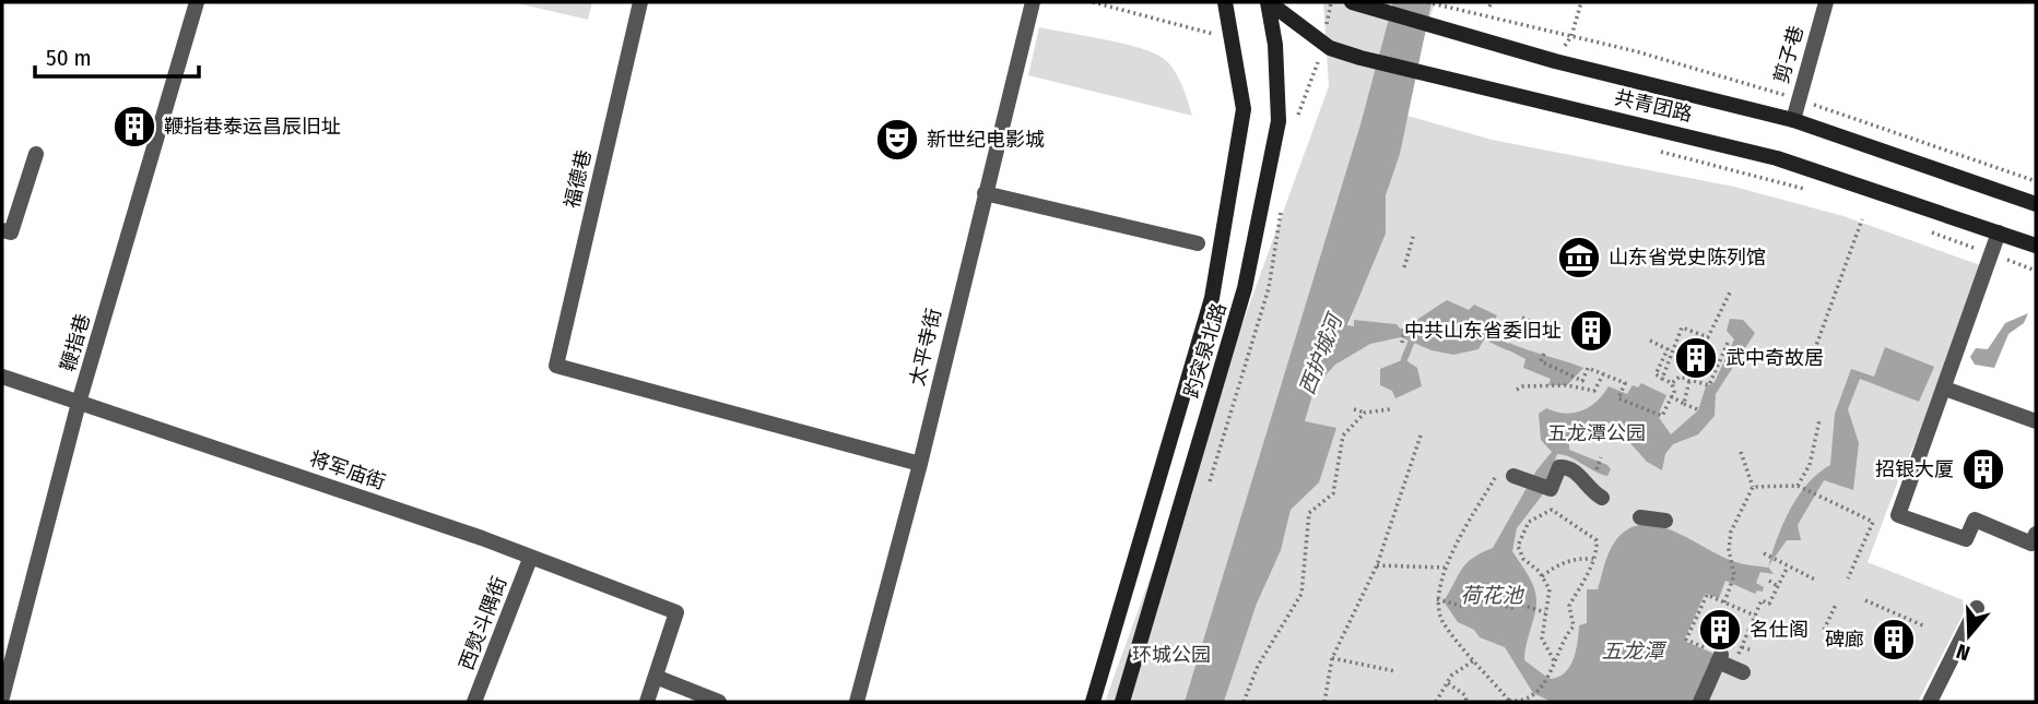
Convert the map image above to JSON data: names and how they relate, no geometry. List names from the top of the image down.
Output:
{
  "streets": {
    "main road": ["共青团路", "趵突泉北路"],
    "street": [
      "剪子巷",
      "福德巷",
      "鞭指巷",
      "太平寺街",
      "将军庙街",
      "西熨斗隅街"
    ]
  },
  "crossings": [
    ["剪子巷", "共青团路"],
    ["共青团路", "趵突泉北路"],
    ["福德巷", "太平寺街"],
    ["鞭指巷", "将军庙街"],
    ["将军庙街", "西熨斗隅街"]
  ],
  "water": ["西护城河", "荷花池", "五龙潭"],
  "parks": ["五龙潭公园", "环城公园"],
  "places": {
    "building": [
      "鞭指巷泰运昌辰旧址",
      "中共山东省委旧址",
      "武中奇故居",
      "招银大厦",
      "名仕阁",
      "碑廊"
    ],
    "theatre": ["新世纪电影城"],
    "museum": ["山东省党史陈列馆"]
  },
  "scale_bar": "50 m",
  "north": "bottom"
}
